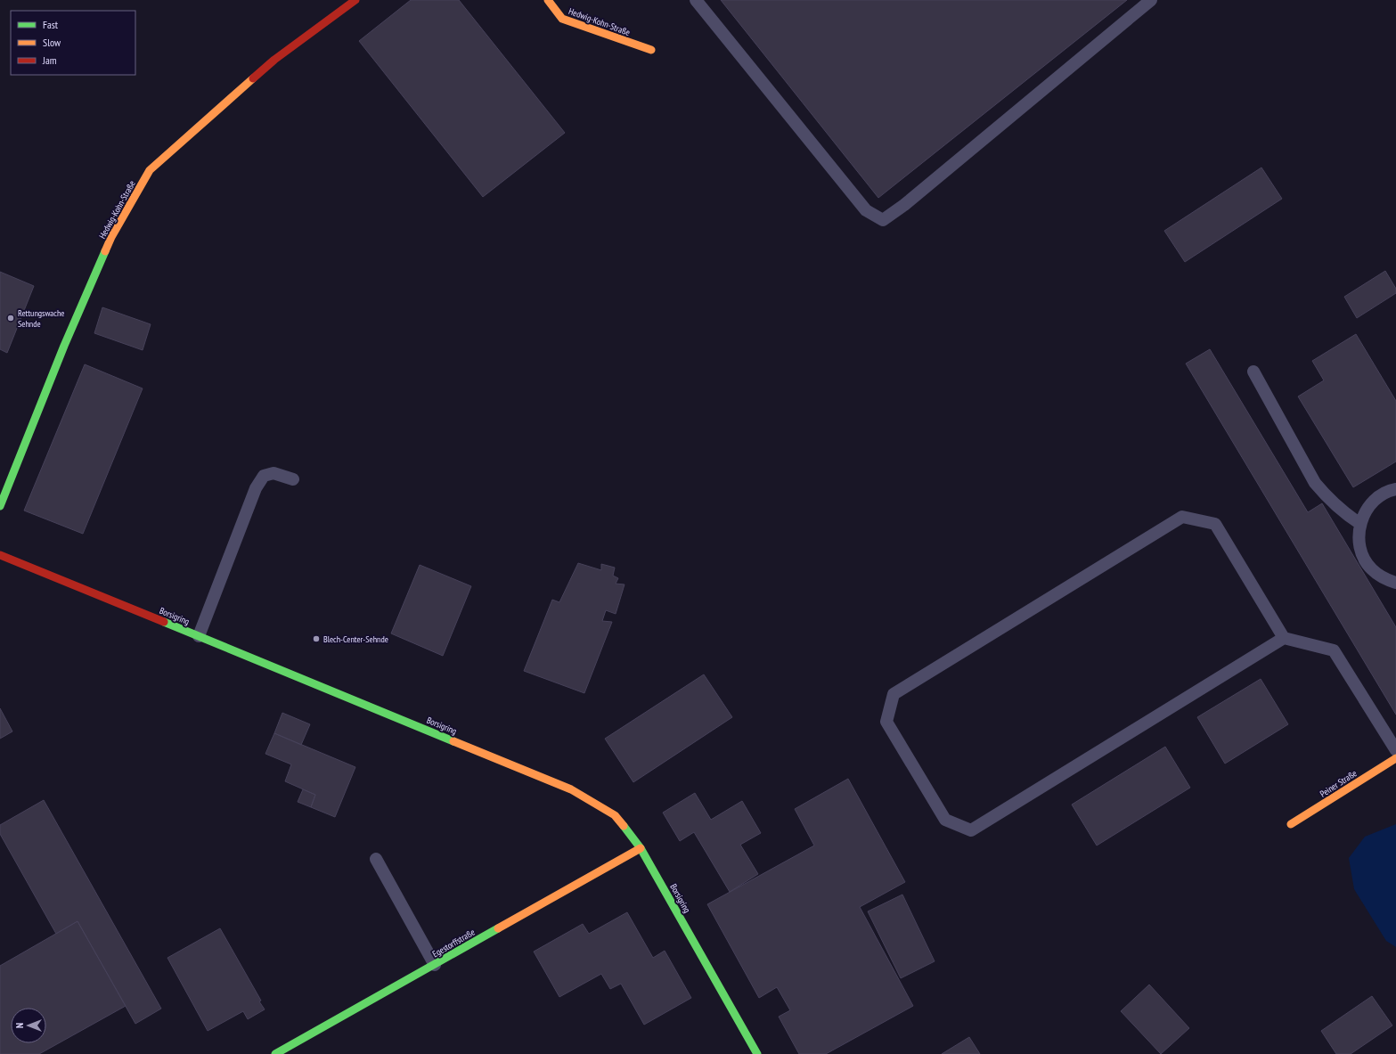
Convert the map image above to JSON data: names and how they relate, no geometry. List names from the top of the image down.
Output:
{
  "streets": {
    "street": [
      "Hedwig-Kohn-Straße",
      "Borsigring",
      "Peiner Straße",
      "Egestorffstraße"
    ]
  },
  "crossings": [
    ["Borsigring", "Egestorffstraße"]
  ],
  "places": ["Rettungswache Sehnde", "Blech-Center-Sehnde"],
  "legend": ["Fast", "Slow", "Jam"],
  "north": "left"
}
